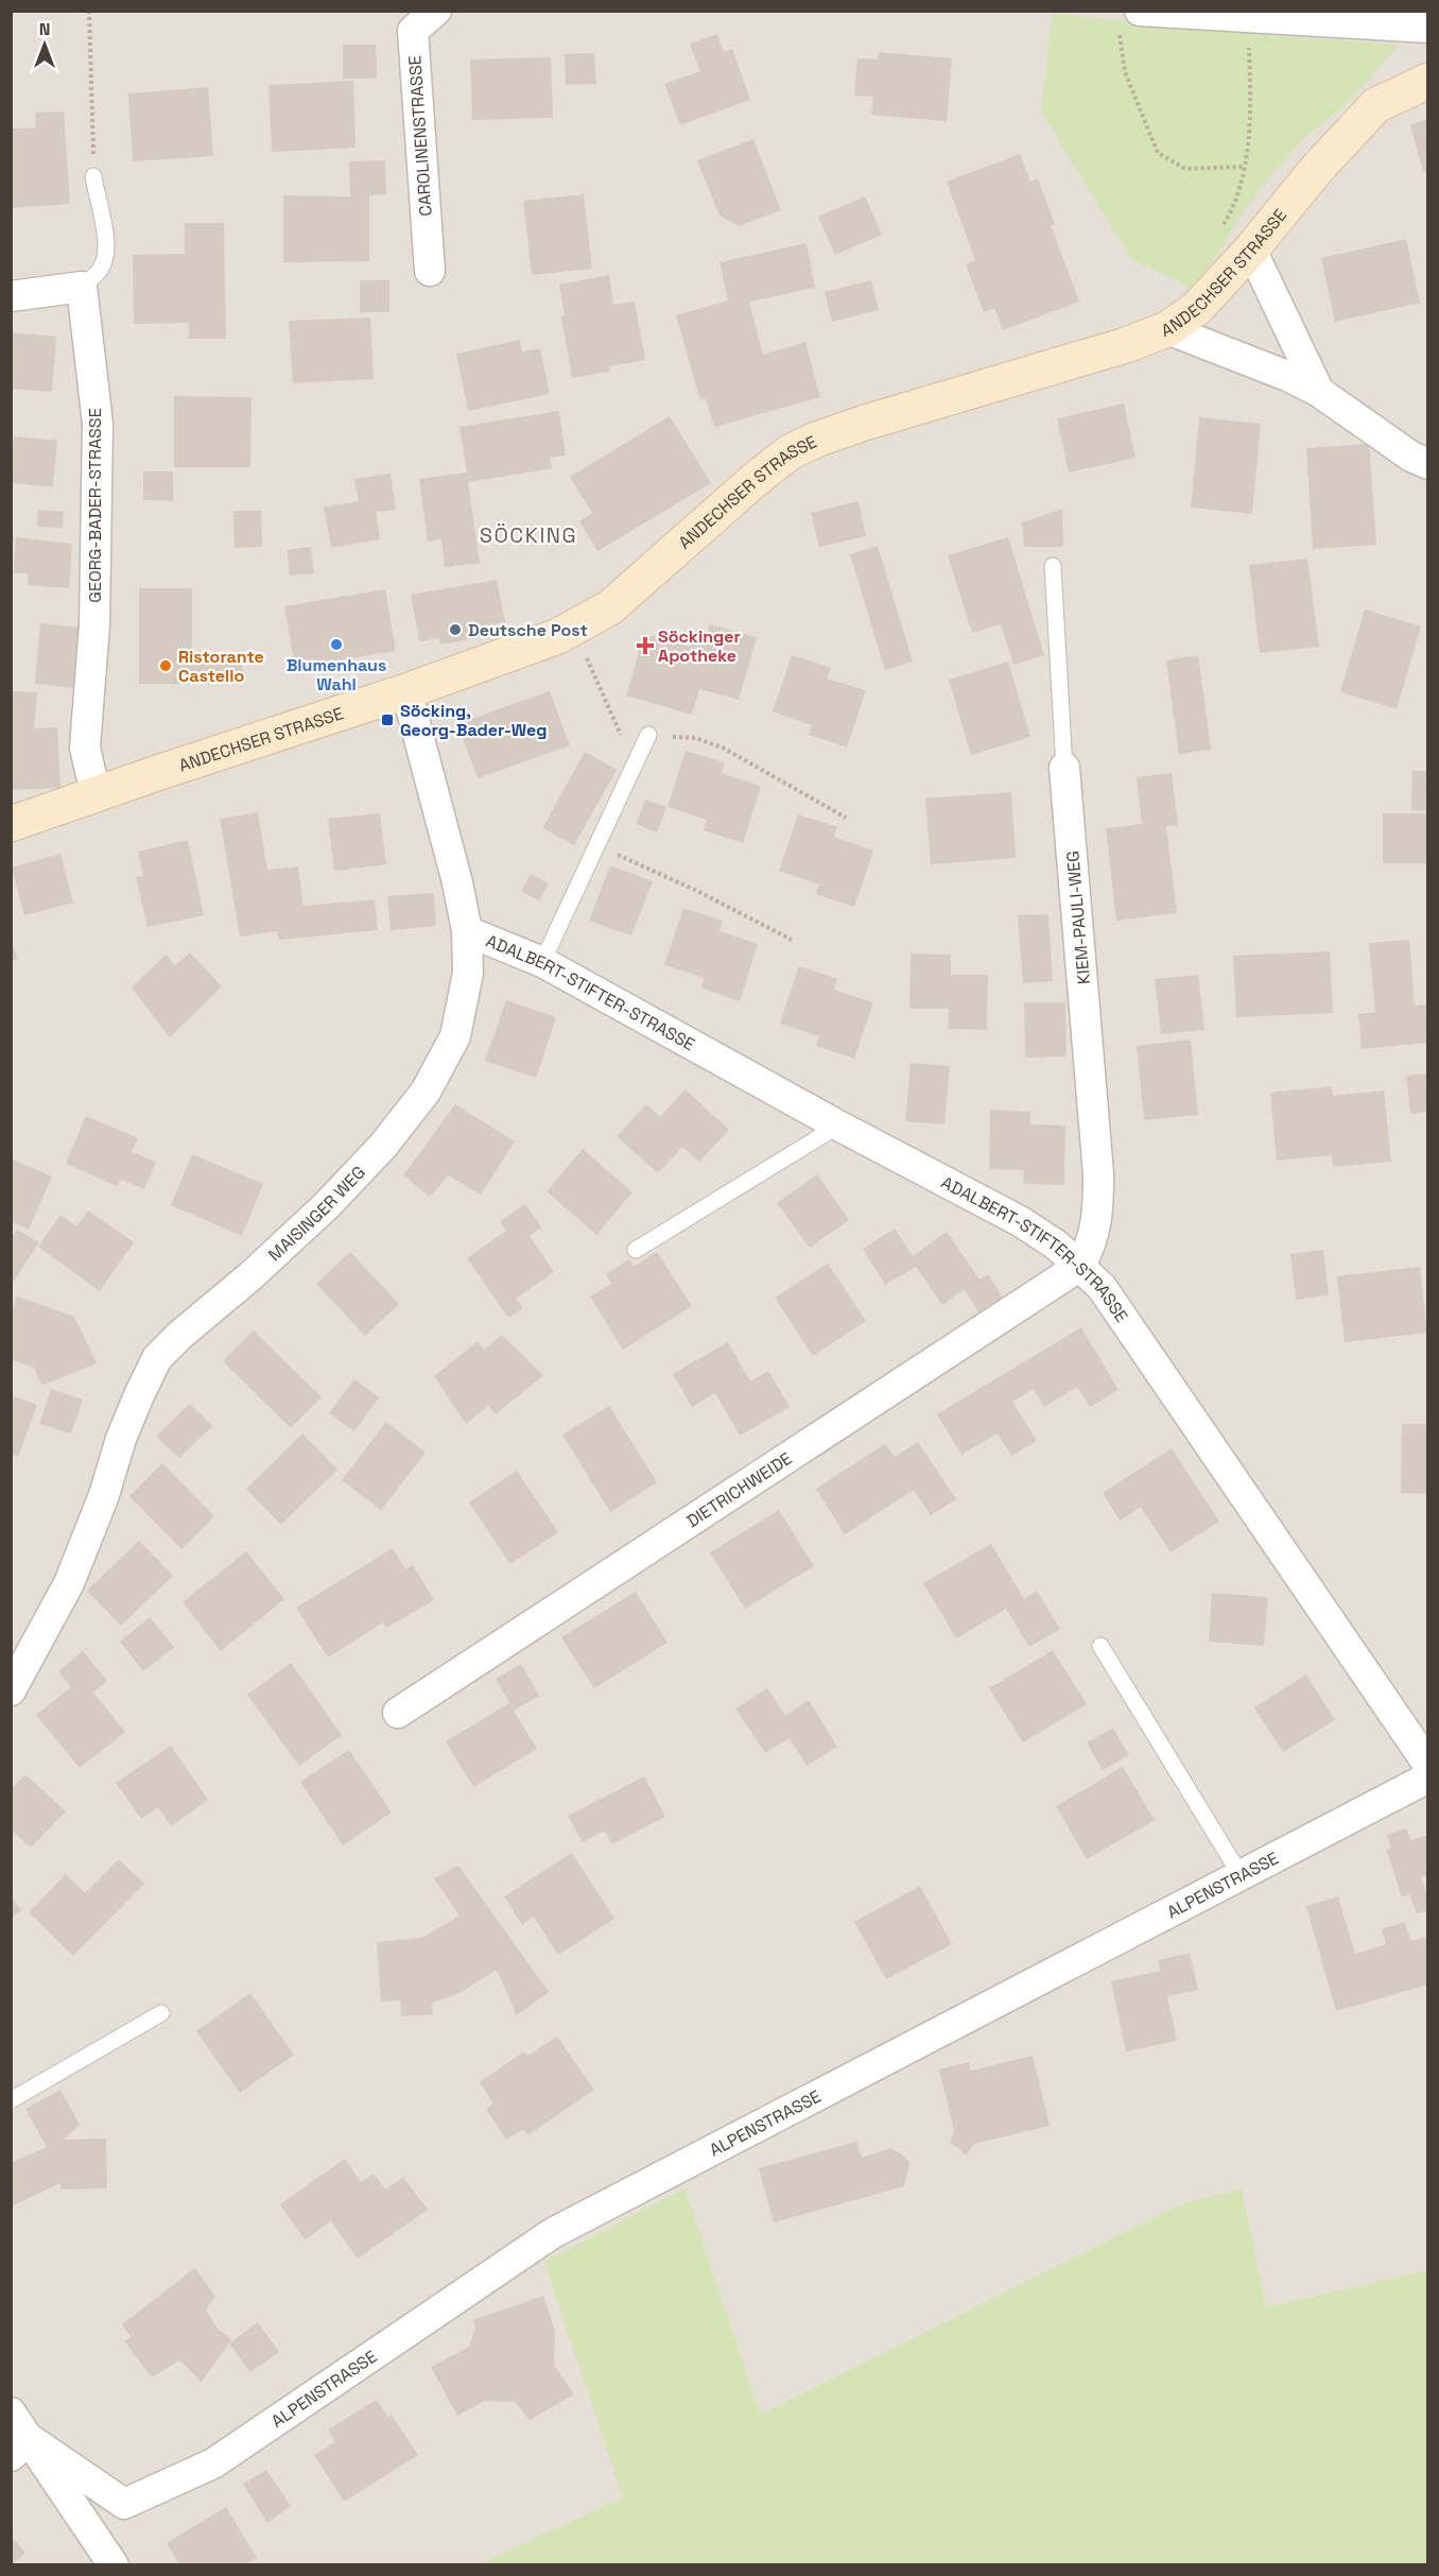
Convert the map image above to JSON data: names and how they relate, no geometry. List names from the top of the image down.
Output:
{
  "streets": {
    "street": [
      "CAROLINENSTRASSE",
      "ANDECHSER STRASSE",
      "GEORG-BADER-STRASSE",
      "KIEM-PAULI-WEG",
      "ADALBERT-STIFTER-STRASSE",
      "MAISINGER WEG",
      "DIETRICHWEIDE",
      "ALPENSTRASSE"
    ]
  },
  "crossings": [
    ["ANDECHSER STRASSE", "GEORG-BADER-STRASSE"],
    ["ANDECHSER STRASSE", "MAISINGER WEG"],
    ["KIEM-PAULI-WEG", "ADALBERT-STIFTER-STRASSE"],
    ["KIEM-PAULI-WEG", "DIETRICHWEIDE"],
    ["ADALBERT-STIFTER-STRASSE", "MAISINGER WEG"],
    ["ADALBERT-STIFTER-STRASSE", "DIETRICHWEIDE"]
  ],
  "districts": ["SÖCKING"],
  "places": {
    "other": ["Deutsche Post", "Blumenhaus Wahl", "Ristorante Castello"],
    "health": ["Söckinger Apotheke"],
    "transit": ["Söcking, Georg-Bader-Weg"]
  },
  "north": "top"
}
